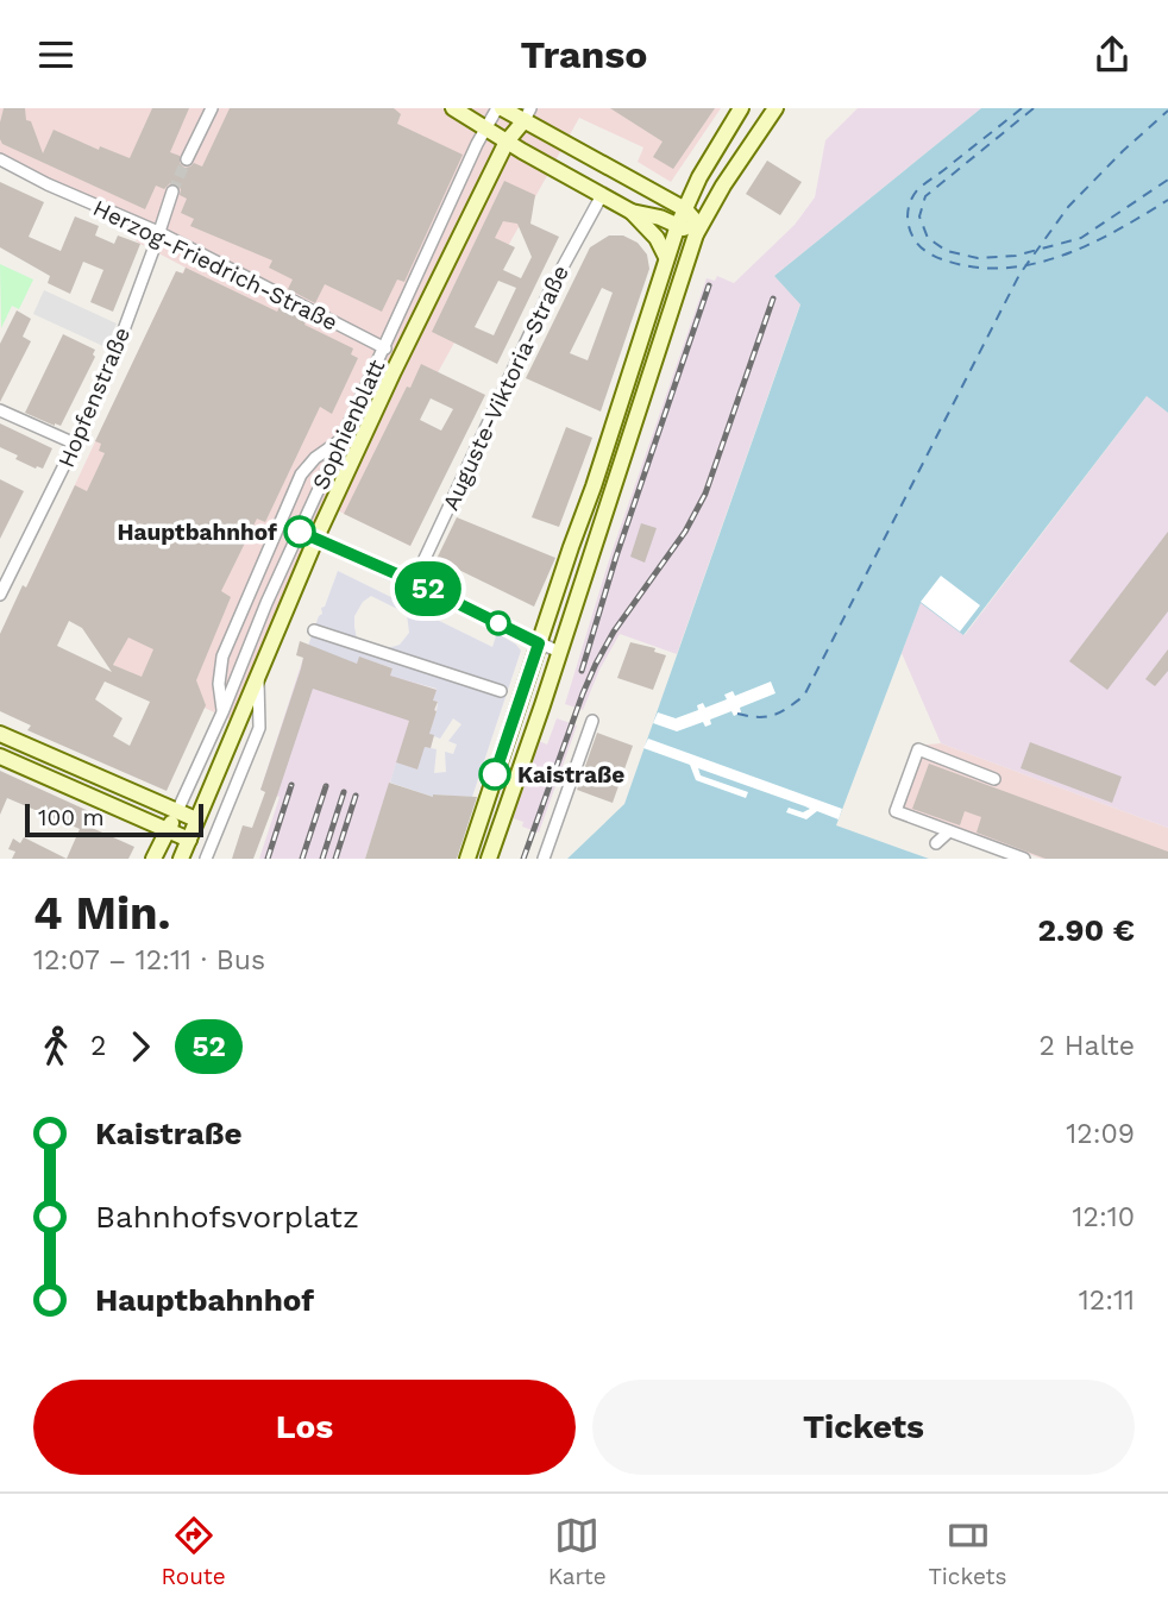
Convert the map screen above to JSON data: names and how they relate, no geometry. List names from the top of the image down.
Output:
{
  "streets": {
    "main road": ["Sophienblatt"],
    "street": ["Herzog-Friedrich-Straße", "Auguste-Viktoria-Straße", "Hopfenstraße"]
  },
  "crossings": [
    ["Herzog-Friedrich-Straße", "Hopfenstraße"],
    ["Herzog-Friedrich-Straße", "Sophienblatt"]
  ],
  "places": ["Hauptbahnhof", "Kaistraße"],
  "lines": ["bus line 52"],
  "scale_bar": "100 m",
  "page": {
    "header": "Transo",
    "on_map": "52",
    "scale": "100 m",
    "heading": ["4 Min.", "12:07 – 12:11 · Bus", "2.90 €"],
    "legs": ["2", "52", "2 Halte"],
    "list": [
      {
        "name": "Kaistraße",
        "value": "12:09"
      },
      {
        "name": "Bahnhofsvorplatz",
        "value": "12:10"
      },
      {
        "name": "Hauptbahnhof",
        "value": "12:11"
      }
    ],
    "buttons": ["Los", "Tickets"],
    "tabs": ["Route", "Karte", "Tickets"]
  }
}
